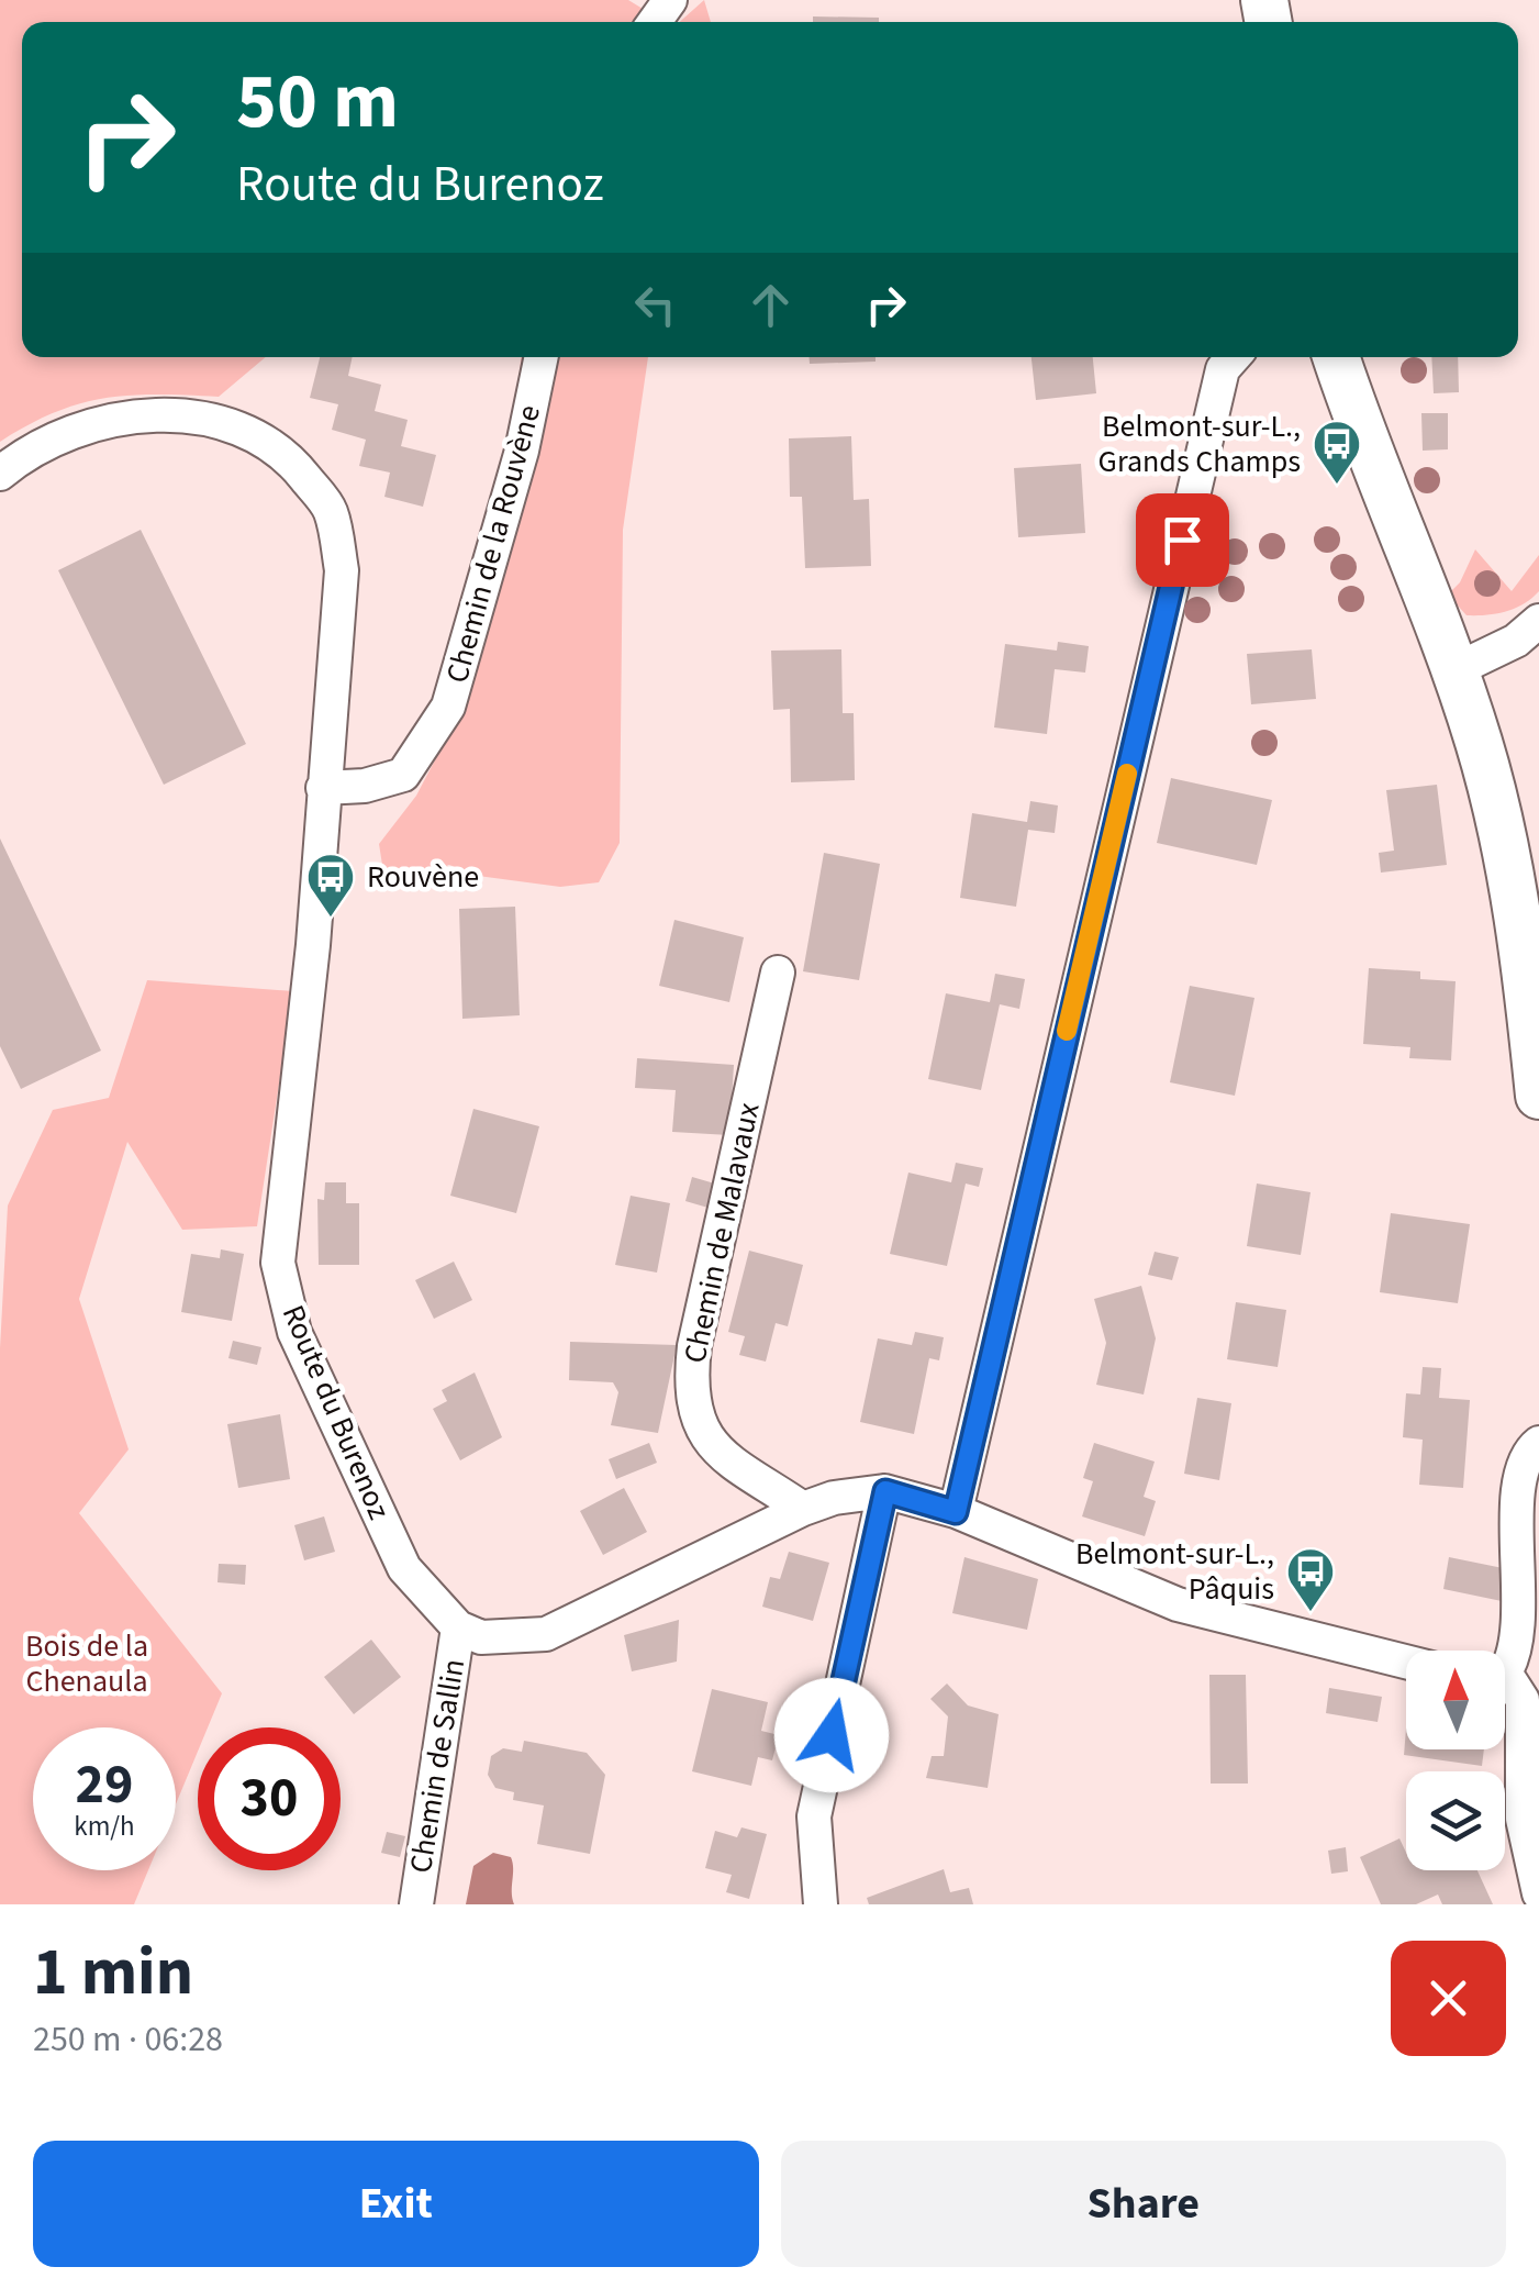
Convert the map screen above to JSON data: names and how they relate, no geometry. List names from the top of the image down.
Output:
{
  "streets": {
    "street": [
      "Chemin de la Rouvène",
      "Chemin de Malavaux",
      "Route du Burenoz",
      "Chemin de Sallin"
    ]
  },
  "crossings": [
    ["Chemin de la Rouvène", "Route du Burenoz"],
    ["Route du Burenoz", "Chemin de Sallin"]
  ],
  "parks": ["Bois de la Chenaula"],
  "places": {
    "bus stop": ["Belmont-sur-L., Grands Champs", "Rouvène", "Belmont-sur-L., Pâquis"]
  },
  "north": "top",
  "page": {
    "turn": ["50 m", "Route du Burenoz"],
    "speed": "29 km/h",
    "limit": "30",
    "heading": ["1 min", "250 m · 06:28"],
    "buttons": ["Exit", "Share"]
  }
}
